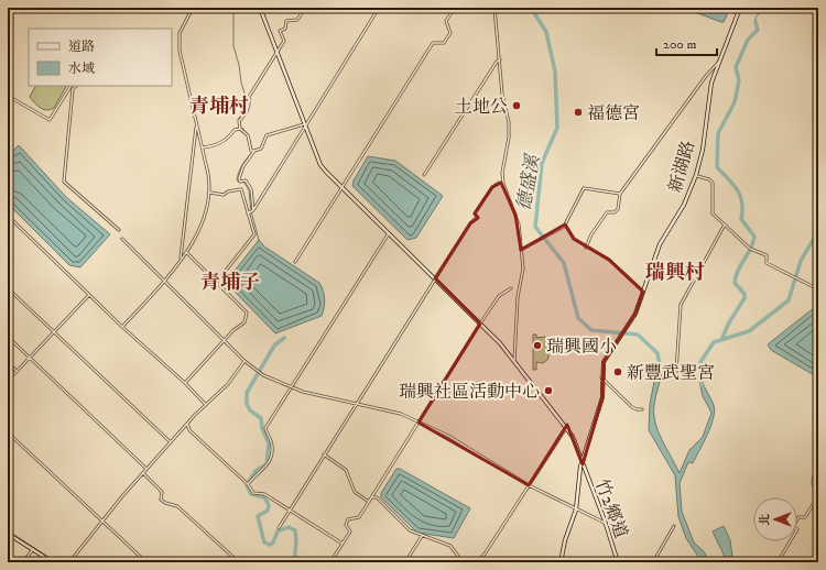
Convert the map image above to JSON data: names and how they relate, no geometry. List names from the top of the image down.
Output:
{
  "streets": {
    "street": ["新湖路", "竹2鄉道"]
  },
  "districts": ["青埔村", "瑞興村", "青埔子"],
  "water": ["德盛溪"],
  "places": [
    "土地公",
    "福德宮",
    "瑞興國小",
    "新豐武聖宮",
    "瑞興社區活動中心"
  ],
  "legend": ["道路", "水域"],
  "scale_bar": "200 m",
  "north": "left"
}
